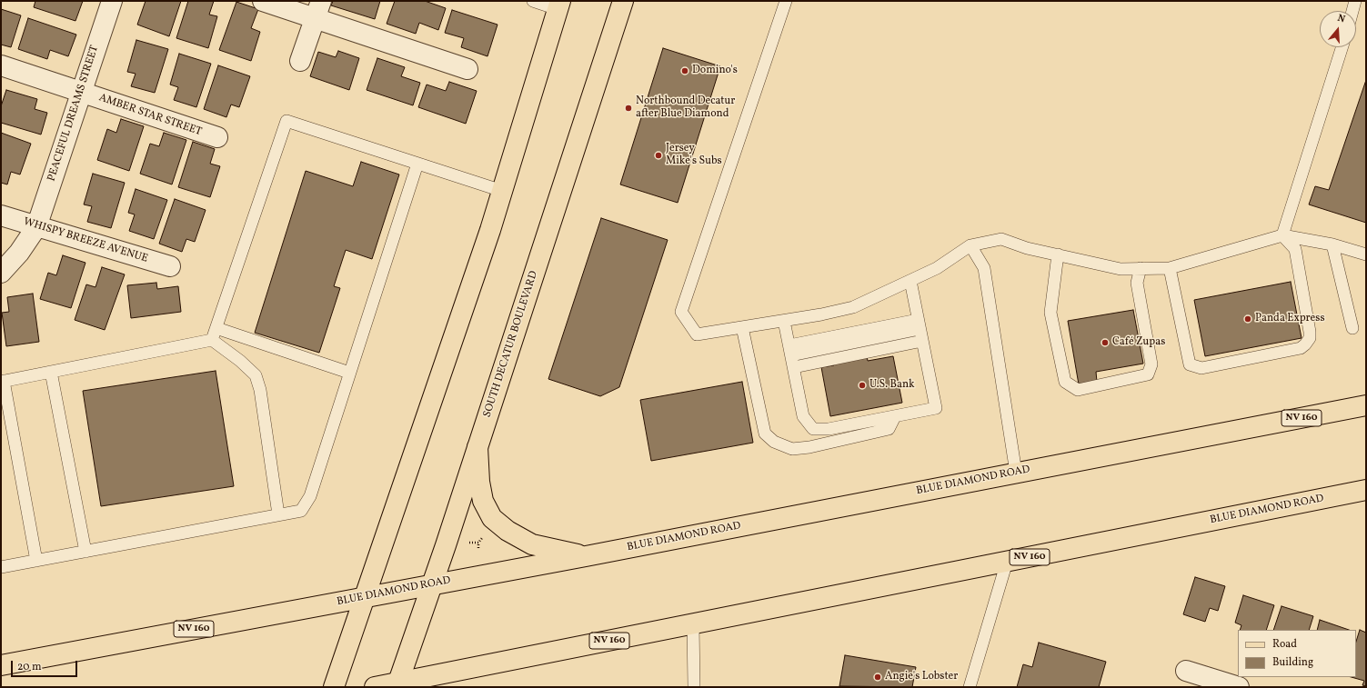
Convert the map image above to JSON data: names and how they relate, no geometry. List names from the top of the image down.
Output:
{
  "streets": {
    "main road": ["SOUTH DECATUR BOULEVARD", "NV 160", "BLUE DIAMOND ROAD"],
    "street": ["PEACEFUL DREAMS STREET", "AMBER STAR STREET", "WHISPY BREEZE AVENUE"]
  },
  "crossings": [
    ["PEACEFUL DREAMS STREET", "AMBER STAR STREET"],
    ["PEACEFUL DREAMS STREET", "WHISPY BREEZE AVENUE"],
    ["SOUTH DECATUR BOULEVARD", "BLUE DIAMOND ROAD"]
  ],
  "places": [
    "Domino's",
    "Northbound Decatur after Blue Diamond",
    "Jersey Mike's Subs",
    "Panda Express",
    "Café Zupas",
    "U.S. Bank",
    "Angie's Lobster"
  ],
  "legend": ["Road", "Building"],
  "scale_bar": "20 m",
  "north": "top"
}
